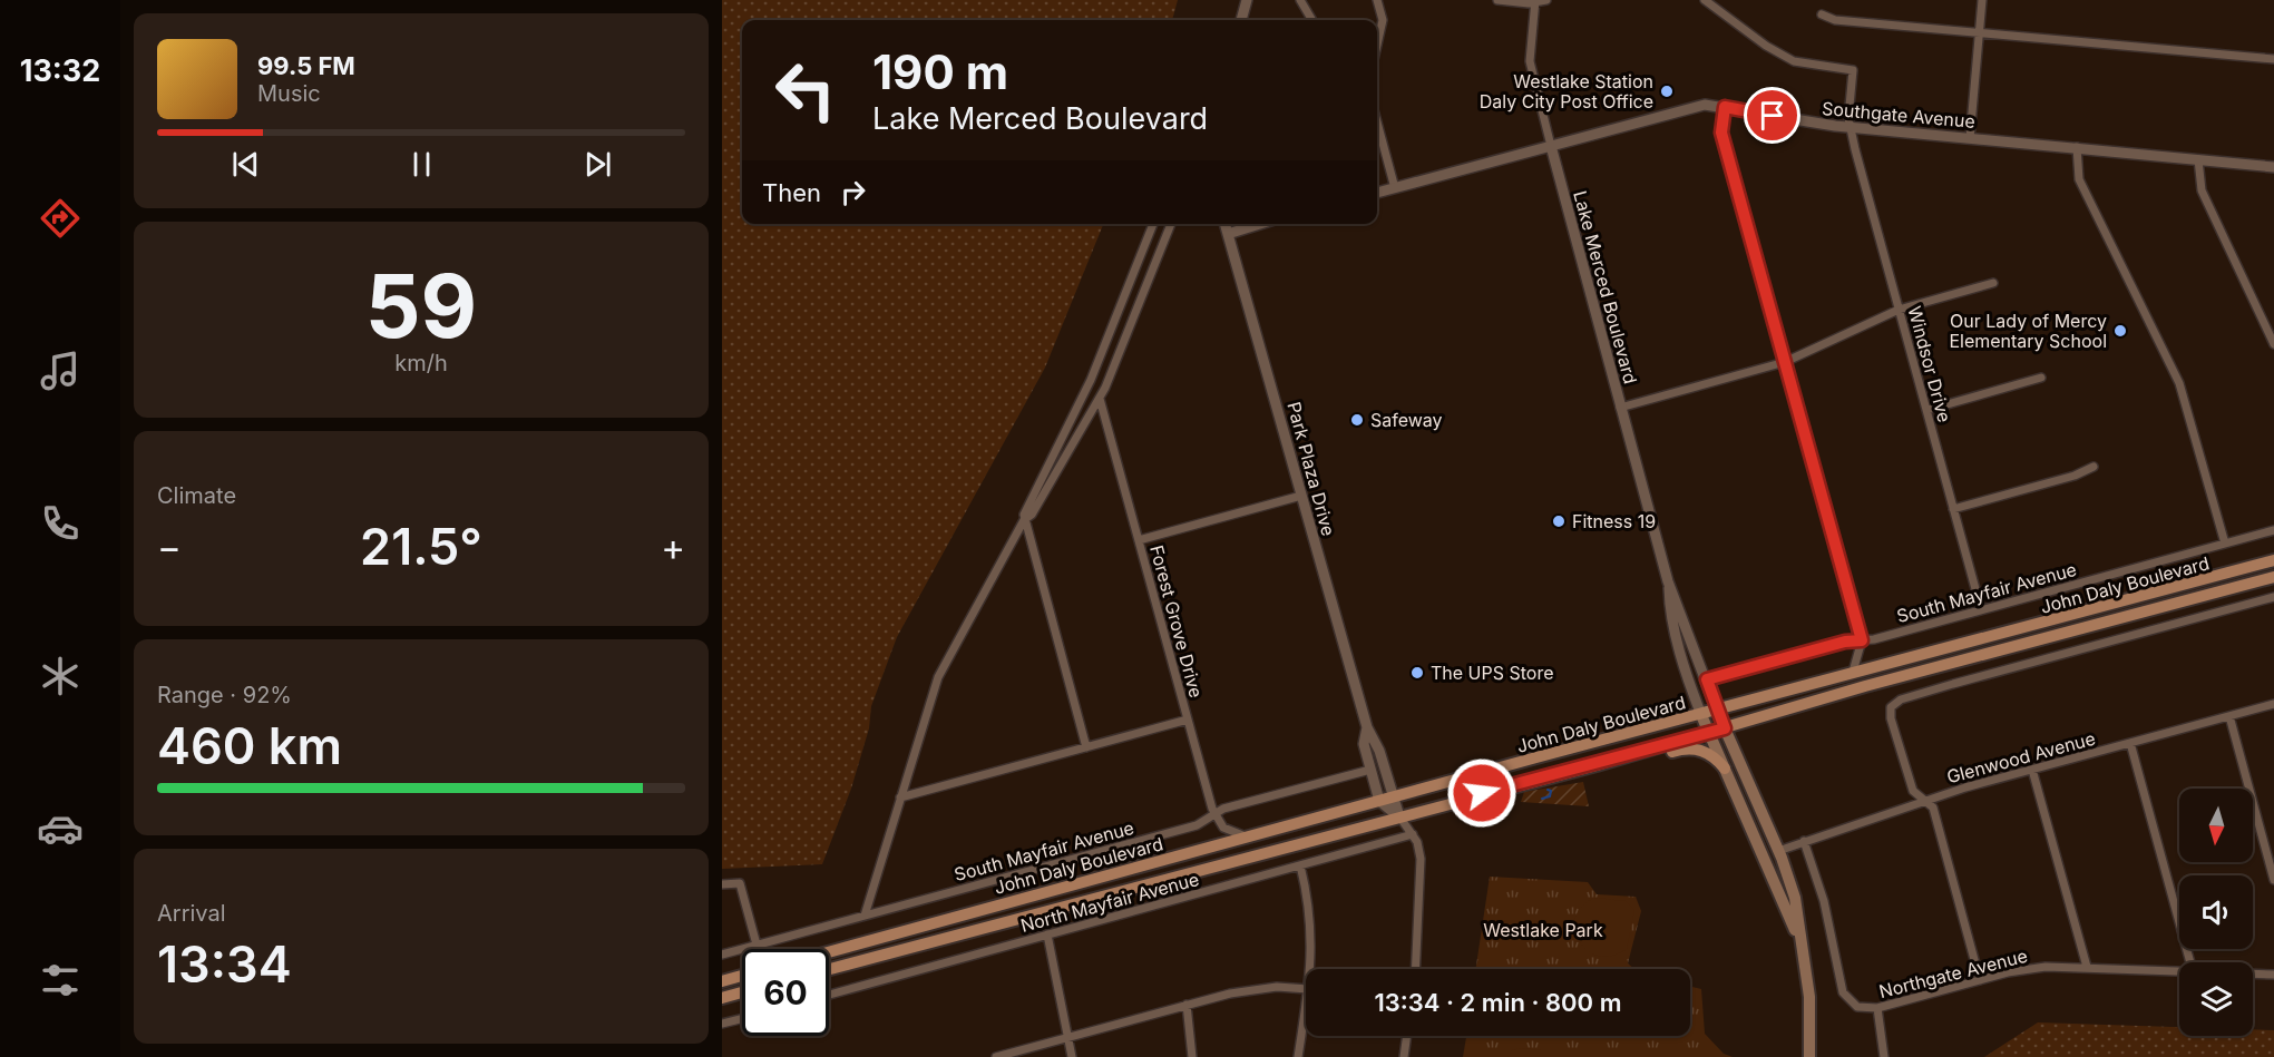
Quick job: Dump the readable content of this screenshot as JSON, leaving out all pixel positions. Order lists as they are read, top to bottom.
{
  "streets": {
    "main road": ["Lake Merced Boulevard", "John Daly Boulevard"],
    "street": [
      "Southgate Avenue",
      "Windsor Drive",
      "Park Plaza Drive",
      "South Mayfair Avenue",
      "Forest Grove Drive",
      "Glenwood Avenue",
      "North Mayfair Avenue",
      "Northgate Avenue"
    ]
  },
  "crossings": [
    ["Southgate Avenue", "Lake Merced Boulevard"],
    ["Southgate Avenue", "Windsor Drive"],
    ["Lake Merced Boulevard", "John Daly Boulevard"],
    ["Lake Merced Boulevard", "South Mayfair Avenue"],
    ["Lake Merced Boulevard", "Glenwood Avenue"],
    ["Windsor Drive", "South Mayfair Avenue"],
    ["Park Plaza Drive", "John Daly Boulevard"],
    ["Park Plaza Drive", "South Mayfair Avenue"],
    ["South Mayfair Avenue", "Forest Grove Drive"],
    ["Glenwood Avenue", "Northgate Avenue"]
  ],
  "parks": ["Westlake Park"],
  "places": [
    "Westlake Station Daly City Post Office",
    "Our Lady of Mercy Elementary School",
    "Safeway",
    "Fitness 19",
    "The UPS Store"
  ],
  "north": "bottom",
  "page": {
    "tabs": "13:32",
    "turn": ["190 m", "Lake Merced Boulevard"],
    "song": ["99.5 FM", "Music"],
    "then": "Then",
    "tile": [
      ["59", "km/h"],
      "Climate",
      ["Range · 92%", "460 km"],
      ["Arrival", "13:34"]
    ],
    "heat": ["−", "21.5°", "+"],
    "limit": "60",
    "trip": "13:34 · 2 min · 800 m"
  }
}
